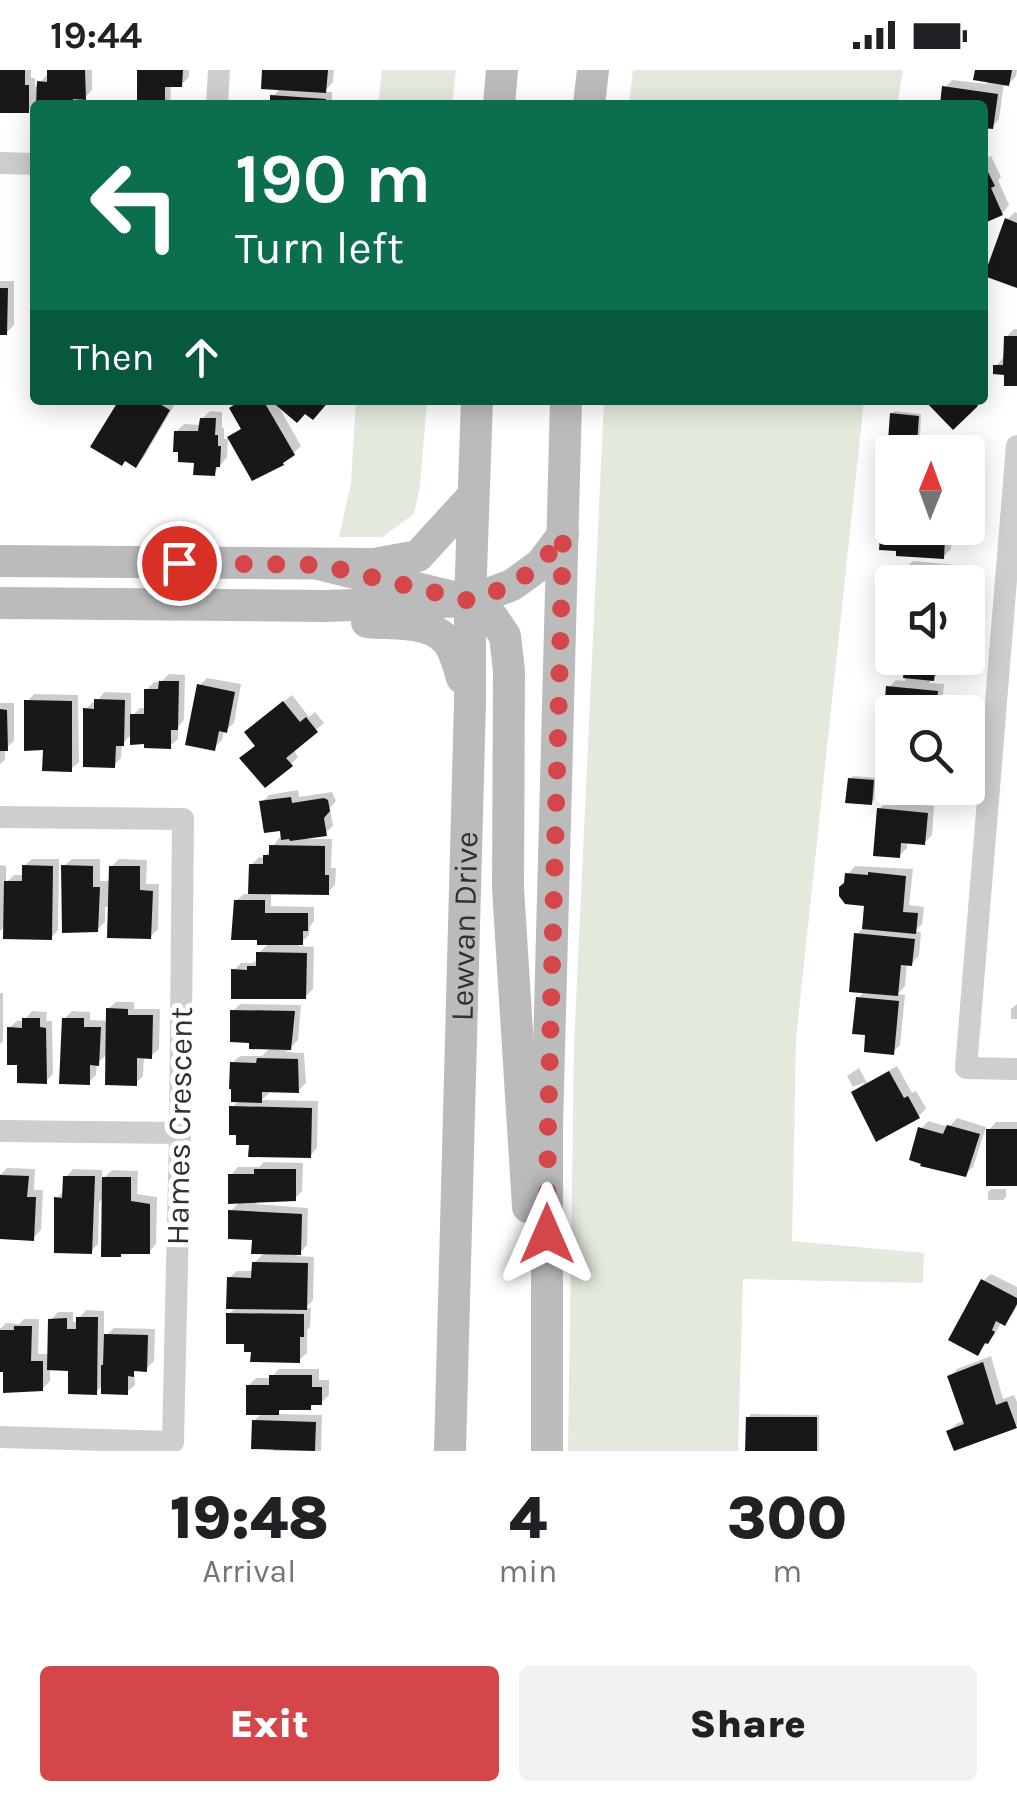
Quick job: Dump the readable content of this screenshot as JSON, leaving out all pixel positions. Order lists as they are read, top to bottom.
{
  "streets": {
    "main road": ["Lewvan Drive"],
    "street": ["Hames Crescent"]
  },
  "north": "top",
  "page": {
    "status": "19:44",
    "turn": ["190 m", "Turn left"],
    "then": "Then",
    "eta": [
      "19:48",
      "Arrival",
      "4",
      "min",
      "300",
      "m"
    ],
    "buttons": ["Exit", "Share"]
  }
}
